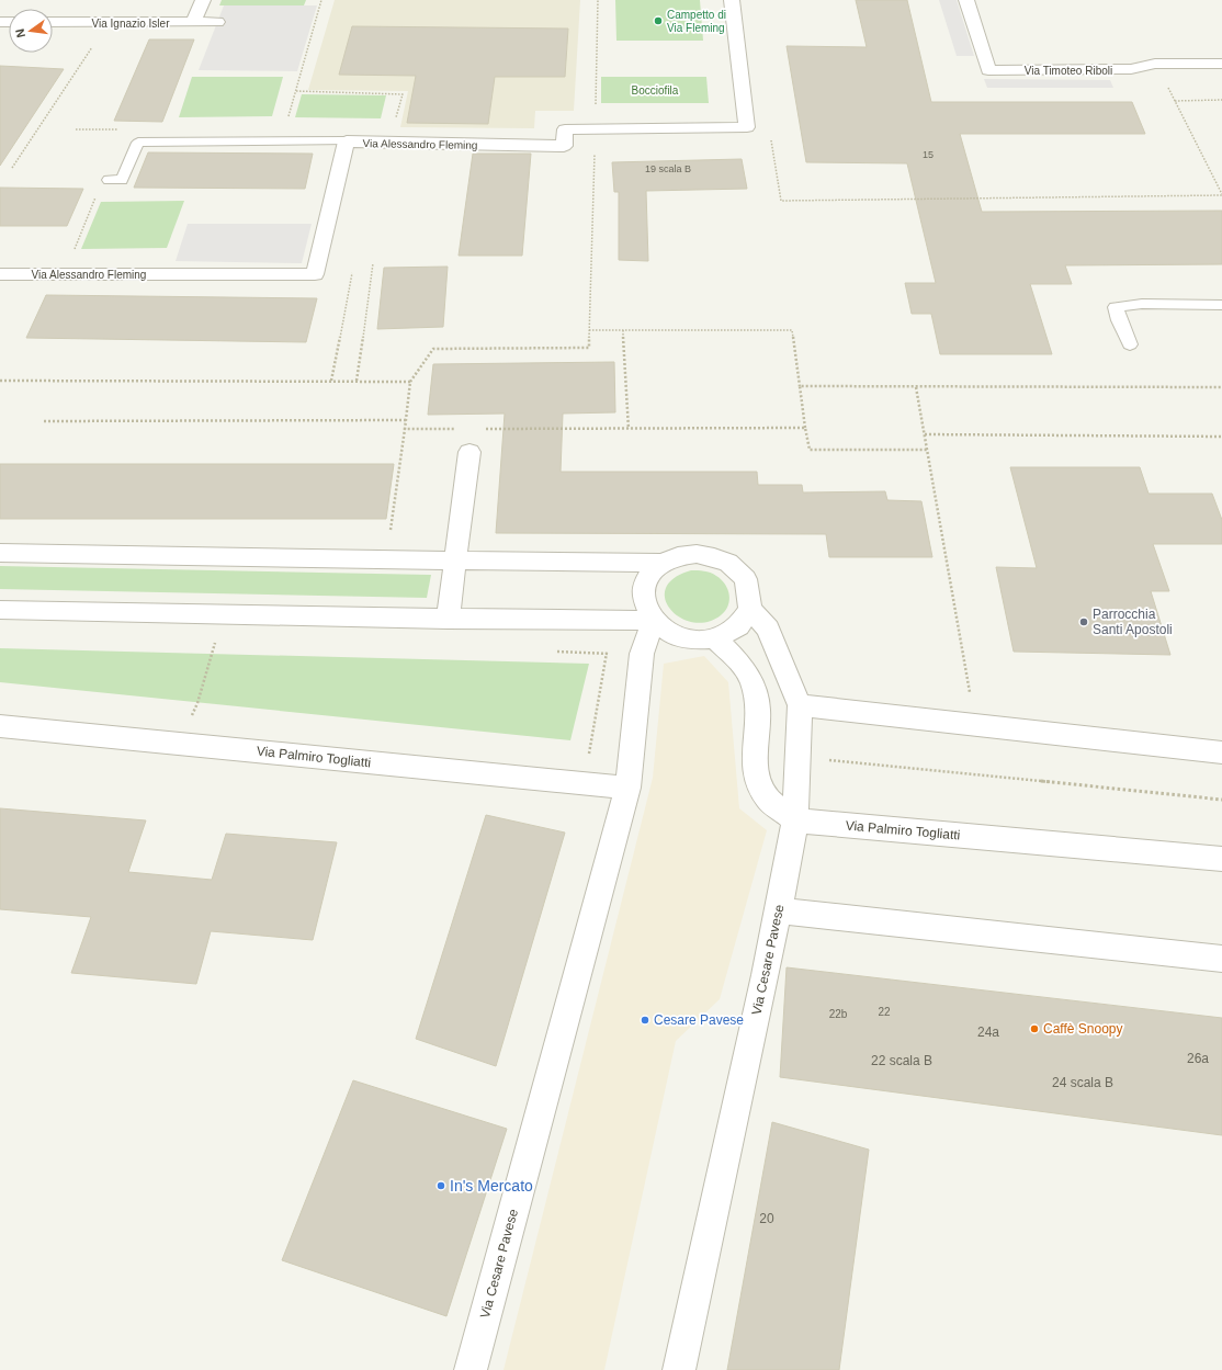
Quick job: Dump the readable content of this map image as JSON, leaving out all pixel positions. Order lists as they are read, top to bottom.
{
  "streets": {
    "street": [
      "Via Ignazio Isler",
      "Via Timoteo Riboli",
      "Via Alessandro Fleming",
      "Via Palmiro Togliatti",
      "Via Cesare Pavese"
    ]
  },
  "crossings": [
    ["Via Palmiro Togliatti", "Via Cesare Pavese"]
  ],
  "parks": ["Bocciofila"],
  "places": [
    "Campetto di Via Fleming",
    "Parrocchia Santi Apostoli",
    "Cesare Pavese",
    "Caffè Snoopy",
    "In's Mercato"
  ],
  "house_numbers": [
    "15",
    "19 scala B",
    "22",
    "22b",
    "24a",
    "26a",
    "22 scala B",
    "24 scala B",
    "20"
  ],
  "north": "left"
}
